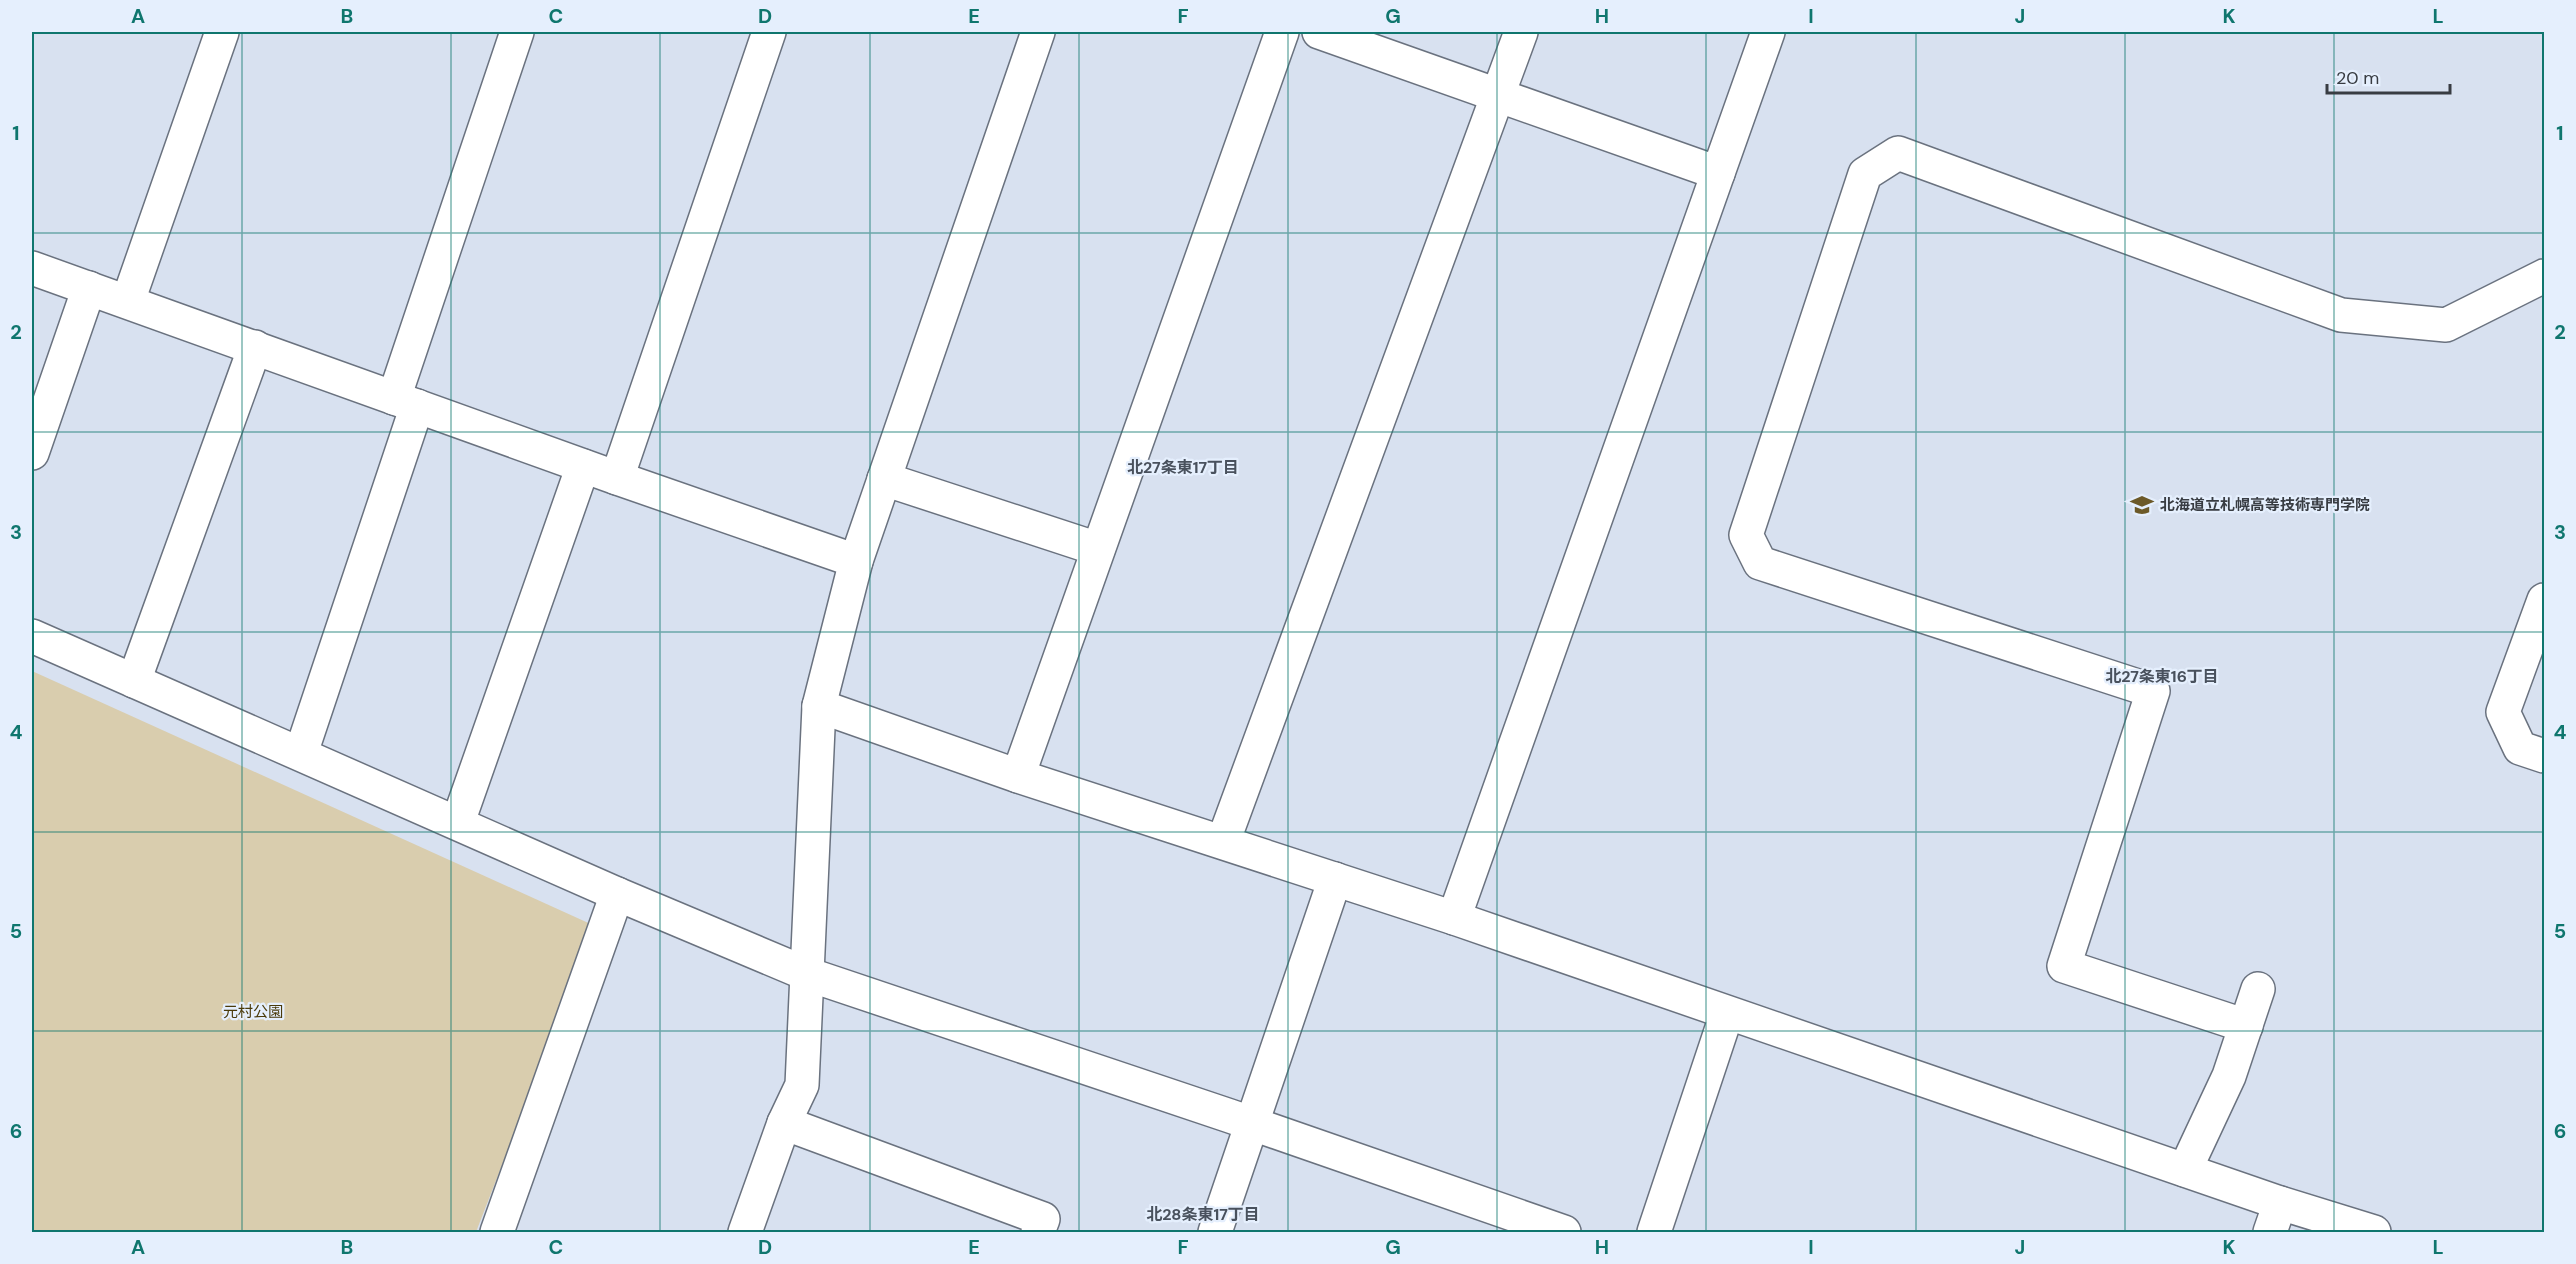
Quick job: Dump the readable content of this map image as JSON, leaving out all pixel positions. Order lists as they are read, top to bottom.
{
  "districts": ["北27条東17丁目", "北27条東16丁目", "北28条東17丁目"],
  "parks": ["元村公園"],
  "places": {
    "school or university": ["北海道立札幌高等技術専門学院"]
  },
  "scale_bar": "20 m",
  "grid": {
    "columns": [
      "A",
      "B",
      "C",
      "D",
      "E",
      "F",
      "G",
      "H",
      "I",
      "J",
      "K",
      "L"
    ],
    "rows": [
      "1",
      "2",
      "3",
      "4",
      "5",
      "6"
    ]
  }
}
